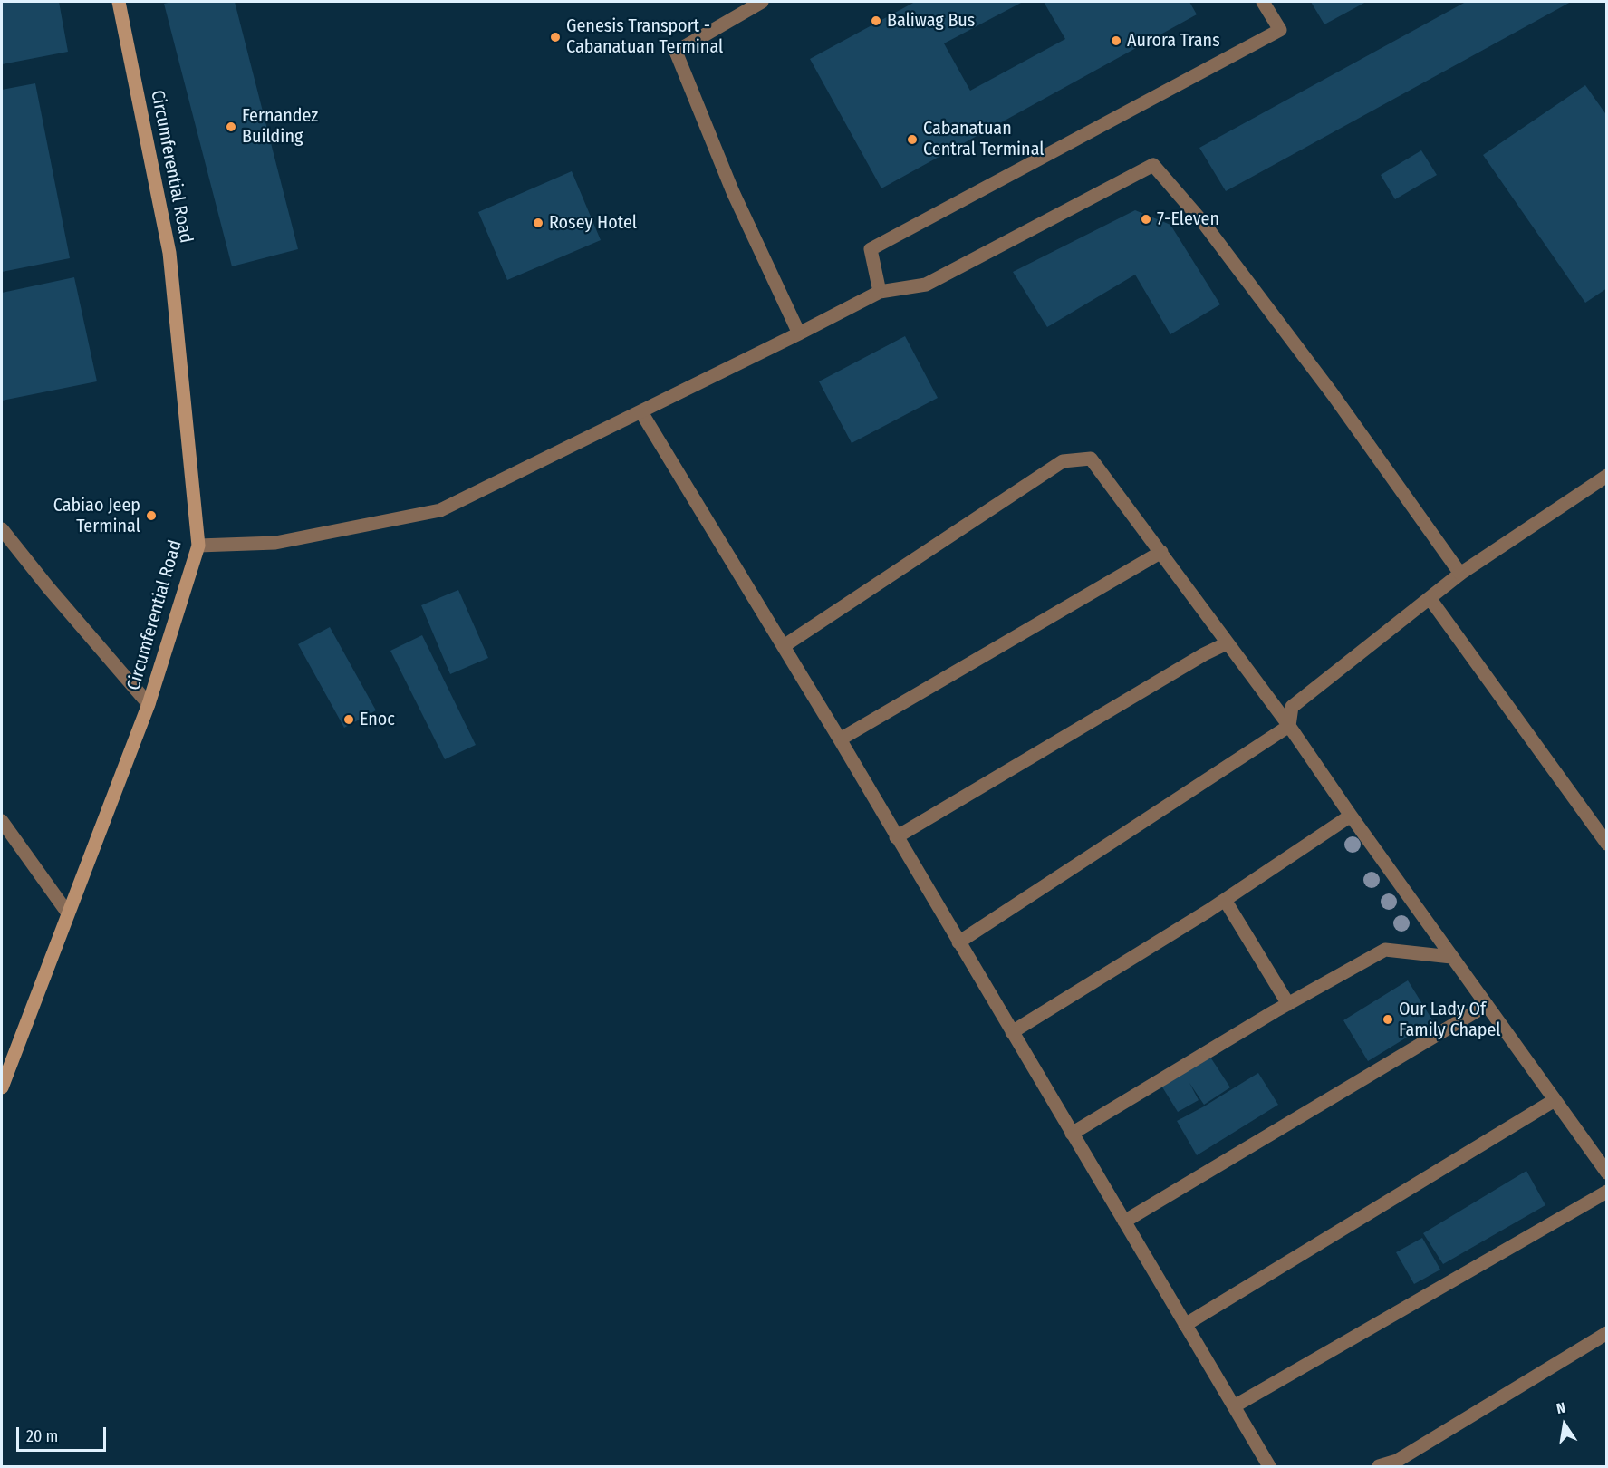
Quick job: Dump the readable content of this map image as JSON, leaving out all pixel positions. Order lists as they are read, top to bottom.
{
  "streets": {
    "main road": ["Circumferential Road"]
  },
  "places": [
    "Baliwag Bus",
    "Genesis Transport - Cabanatuan Terminal",
    "Aurora Trans",
    "Fernandez Building",
    "Cabanatuan Central Terminal",
    "7-Eleven",
    "Rosey Hotel",
    "Cabiao Jeep Terminal",
    "Enoc",
    "Our Lady Of Family Chapel"
  ],
  "scale_bar": "20 m",
  "north": "top"
}
